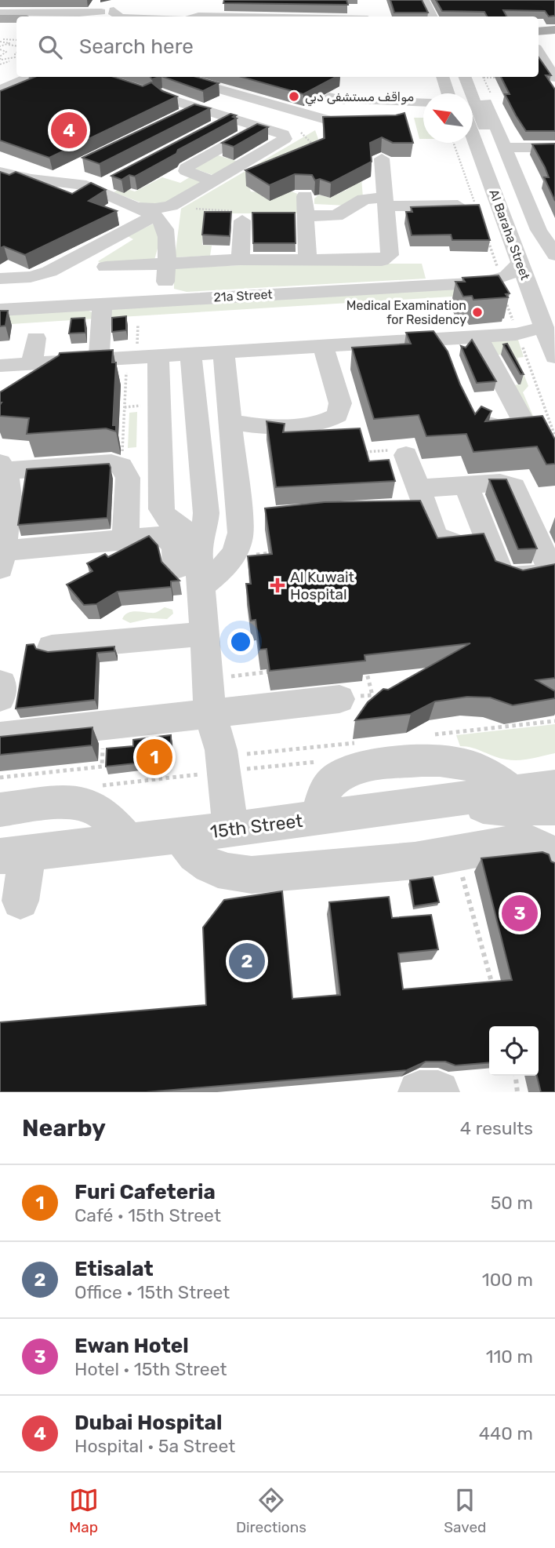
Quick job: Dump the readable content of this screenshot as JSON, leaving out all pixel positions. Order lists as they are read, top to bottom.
{
  "streets": {
    "street": ["Al Baraha Street", "21a Street", "15th Street"]
  },
  "crossings": [
    ["Al Baraha Street", "21a Street"]
  ],
  "places": {
    "other": ["مواقف مستشفى دبي", "Medical Examination for Residency"],
    "health": ["Al Kuwait Hospital"]
  },
  "north": "top left",
  "page": {
    "search": "Search here",
    "pins": [
      "4",
      "1",
      "3",
      "2"
    ],
    "heading": ["Nearby", "4 results"],
    "list": [
      {
        "mark": "1",
        "name": "Furi Cafeteria",
        "note": "Café · 15th Street",
        "value": "50 m"
      },
      {
        "mark": "2",
        "name": "Etisalat",
        "note": "Office · 15th Street",
        "value": "100 m"
      },
      {
        "mark": "3",
        "name": "Ewan Hotel",
        "note": "Hotel · 15th Street",
        "value": "110 m"
      },
      {
        "mark": "4",
        "name": "Dubai Hospital",
        "note": "Hospital · 5a Street",
        "value": "440 m"
      }
    ],
    "nav": ["Map", "Directions", "Saved"]
  }
}
